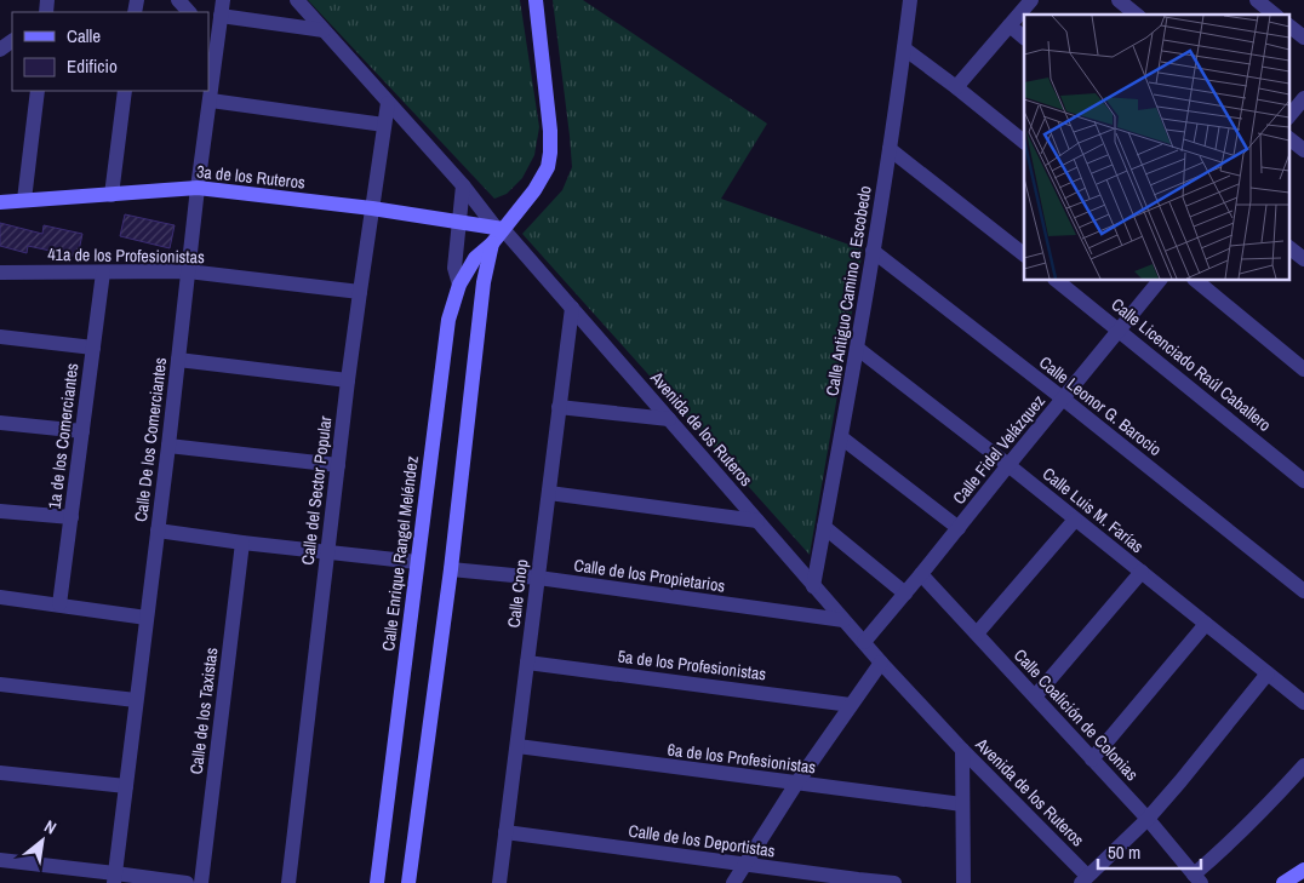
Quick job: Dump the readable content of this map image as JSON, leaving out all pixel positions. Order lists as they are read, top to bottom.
{
  "streets": {
    "street": [
      "3a de los Ruteros",
      "41a de los Profesionistas",
      "Calle Antiguo Camino a Escobedo",
      "Calle Licenciado Raúl Caballero",
      "Calle Leonor G. Barocio",
      "Avenida de los Ruteros",
      "1a de los Comerciantes",
      "Calle De los Comerciantes",
      "Calle Fidel Velázquez",
      "Calle del Sector Popular",
      "Calle Luis M. Farías",
      "Calle Enrique Rangel Meléndez",
      "Calle de los Propietarios",
      "Calle Cnop",
      "5a de los Profesionistas",
      "Calle de los Taxistas",
      "Calle Coalición de Colonias",
      "6a de los Profesionistas",
      "Calle de los Deportistas"
    ]
  },
  "crossings": [
    ["3a de los Ruteros", "Avenida de los Ruteros"],
    ["3a de los Ruteros", "Calle De los Comerciantes"],
    ["3a de los Ruteros", "Calle del Sector Popular"],
    ["3a de los Ruteros", "Calle Enrique Rangel Meléndez"],
    ["41a de los Profesionistas", "1a de los Comerciantes"],
    ["41a de los Profesionistas", "Calle De los Comerciantes"],
    ["41a de los Profesionistas", "Calle del Sector Popular"],
    ["Calle Antiguo Camino a Escobedo", "Calle Leonor G. Barocio"],
    ["Calle Antiguo Camino a Escobedo", "Avenida de los Ruteros"],
    ["Calle Antiguo Camino a Escobedo", "Calle Luis M. Farías"],
    ["Calle Licenciado Raúl Caballero", "Calle Fidel Velázquez"],
    ["Calle Leonor G. Barocio", "Calle Fidel Velázquez"],
    ["Avenida de los Ruteros", "Calle Fidel Velázquez"],
    ["Avenida de los Ruteros", "Calle del Sector Popular"],
    ["Avenida de los Ruteros", "Calle Enrique Rangel Meléndez"],
    ["Avenida de los Ruteros", "Calle de los Propietarios"],
    ["Avenida de los Ruteros", "Calle Cnop"],
    ["Calle Fidel Velázquez", "Calle Luis M. Farías"],
    ["Calle Fidel Velázquez", "Calle Coalición de Colonias"],
    ["Calle Enrique Rangel Meléndez", "Calle de los Propietarios"],
    ["Calle de los Propietarios", "Calle Cnop"],
    ["Calle Cnop", "5a de los Profesionistas"],
    ["Calle Cnop", "6a de los Profesionistas"],
    ["Calle Cnop", "Calle de los Deportistas"]
  ],
  "legend": ["Calle", "Edificio"],
  "scale_bar": "50 m",
  "north": "top right"
}
